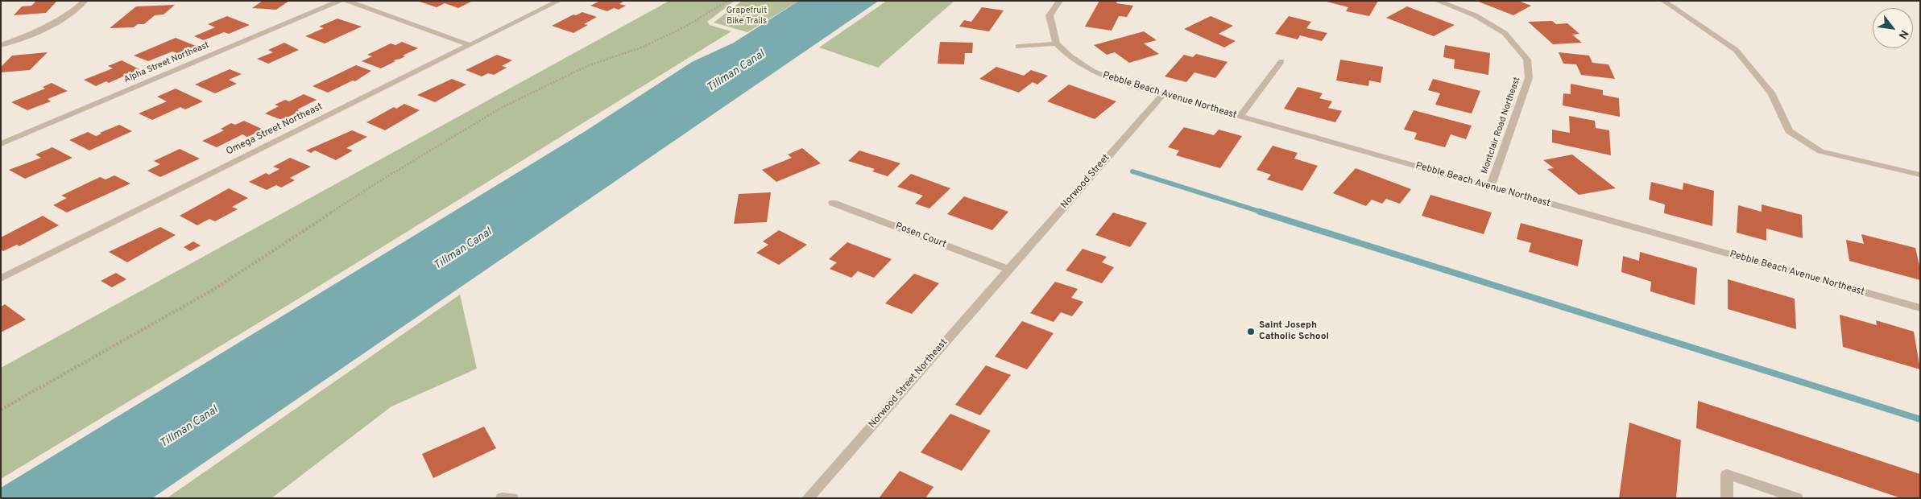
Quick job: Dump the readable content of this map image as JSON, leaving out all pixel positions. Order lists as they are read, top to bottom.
{
  "streets": {
    "street": [
      "Alpha Street Northeast",
      "Pebble Beach Avenue Northeast",
      "Montclair Road Northeast",
      "Omega Street Northeast",
      "Norwood Street",
      "Posen Court",
      "Norwood Street Northeast"
    ]
  },
  "crossings": [
    ["Pebble Beach Avenue Northeast", "Montclair Road Northeast"],
    ["Pebble Beach Avenue Northeast", "Norwood Street"],
    ["Norwood Street", "Posen Court"],
    ["Norwood Street", "Norwood Street Northeast"],
    ["Posen Court", "Norwood Street Northeast"]
  ],
  "water": ["Tillman Canal"],
  "parks": ["Grapefruit Bike Trails"],
  "places": ["Saint Joseph Catholic School"],
  "north": "bottom right"
}
